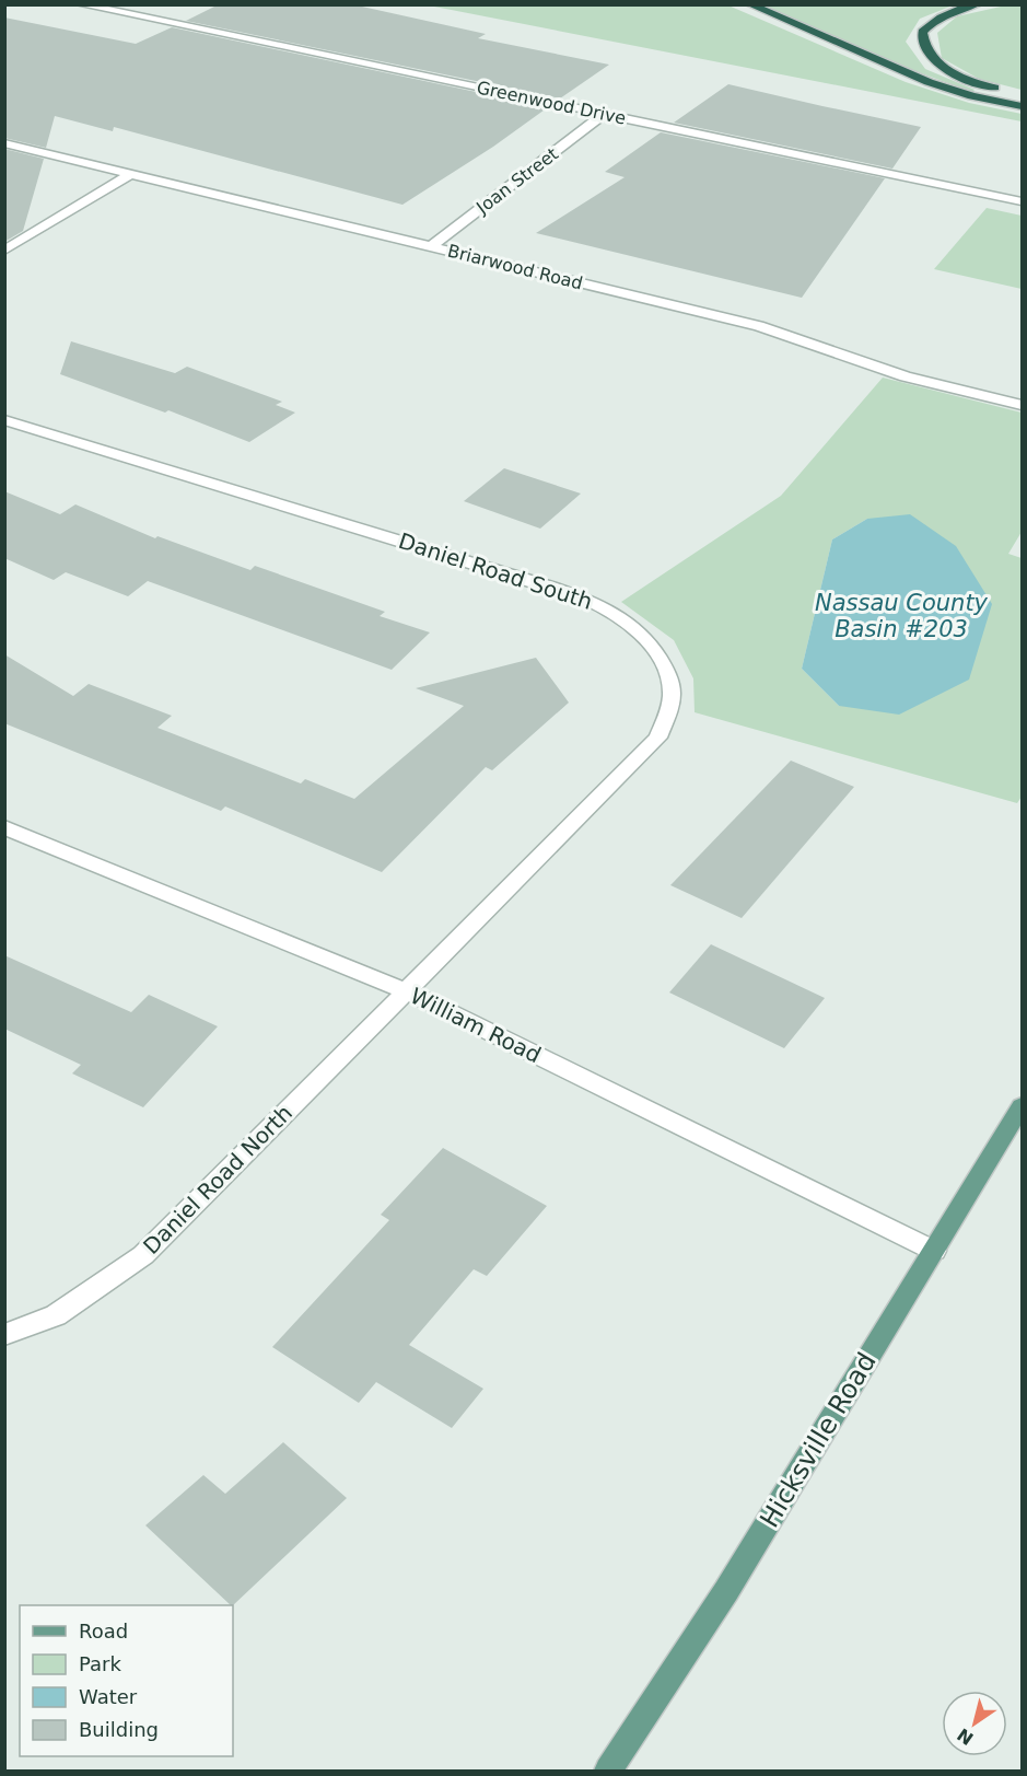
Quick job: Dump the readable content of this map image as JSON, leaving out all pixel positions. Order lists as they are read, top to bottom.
{
  "streets": {
    "main road": ["Hicksville Road"],
    "street": [
      "Greenwood Drive",
      "Joan Street",
      "Briarwood Road",
      "Daniel Road South",
      "William Road",
      "Daniel Road North"
    ]
  },
  "crossings": [
    ["Greenwood Drive", "Joan Street"],
    ["Joan Street", "Briarwood Road"],
    ["Daniel Road South", "William Road"],
    ["Daniel Road South", "Daniel Road North"],
    ["William Road", "Daniel Road North"],
    ["William Road", "Hicksville Road"]
  ],
  "water": ["Nassau County Basin #203"],
  "legend": [
    "Road",
    "Park",
    "Water",
    "Building"
  ],
  "north": "bottom left"
}
